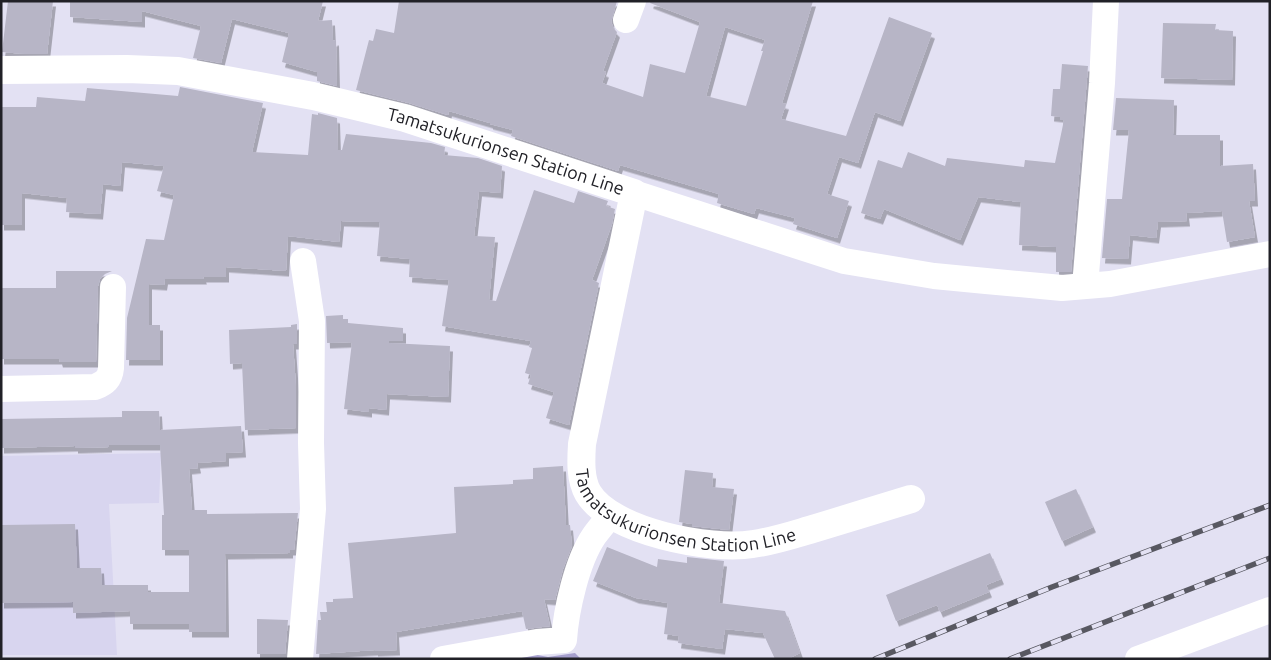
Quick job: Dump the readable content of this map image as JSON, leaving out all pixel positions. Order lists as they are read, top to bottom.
{
  "streets": {
    "main road": ["Tamatsukurionsen Station Line"]
  }
}
